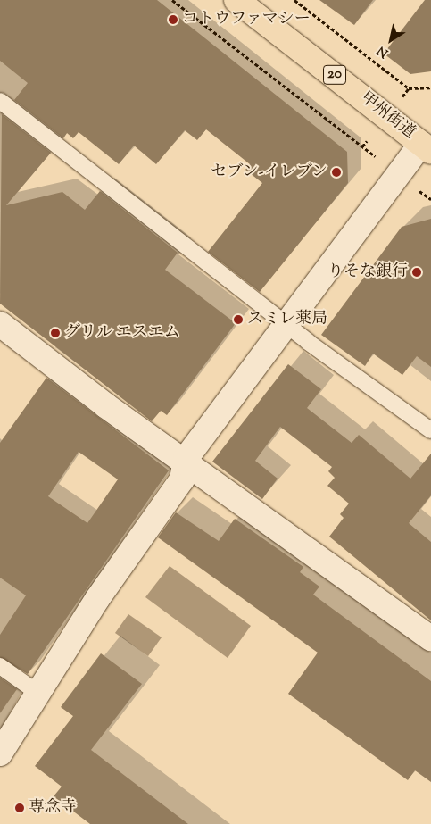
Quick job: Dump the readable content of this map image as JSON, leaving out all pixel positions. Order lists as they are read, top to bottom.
{
  "streets": {
    "highway": ["20", "甲州街道"]
  },
  "places": [
    "コトウファマシー",
    "セブン-イレブン",
    "りそな銀行",
    "スミレ薬局",
    "グリル エスエム",
    "専念寺"
  ],
  "north": "bottom left"
}
